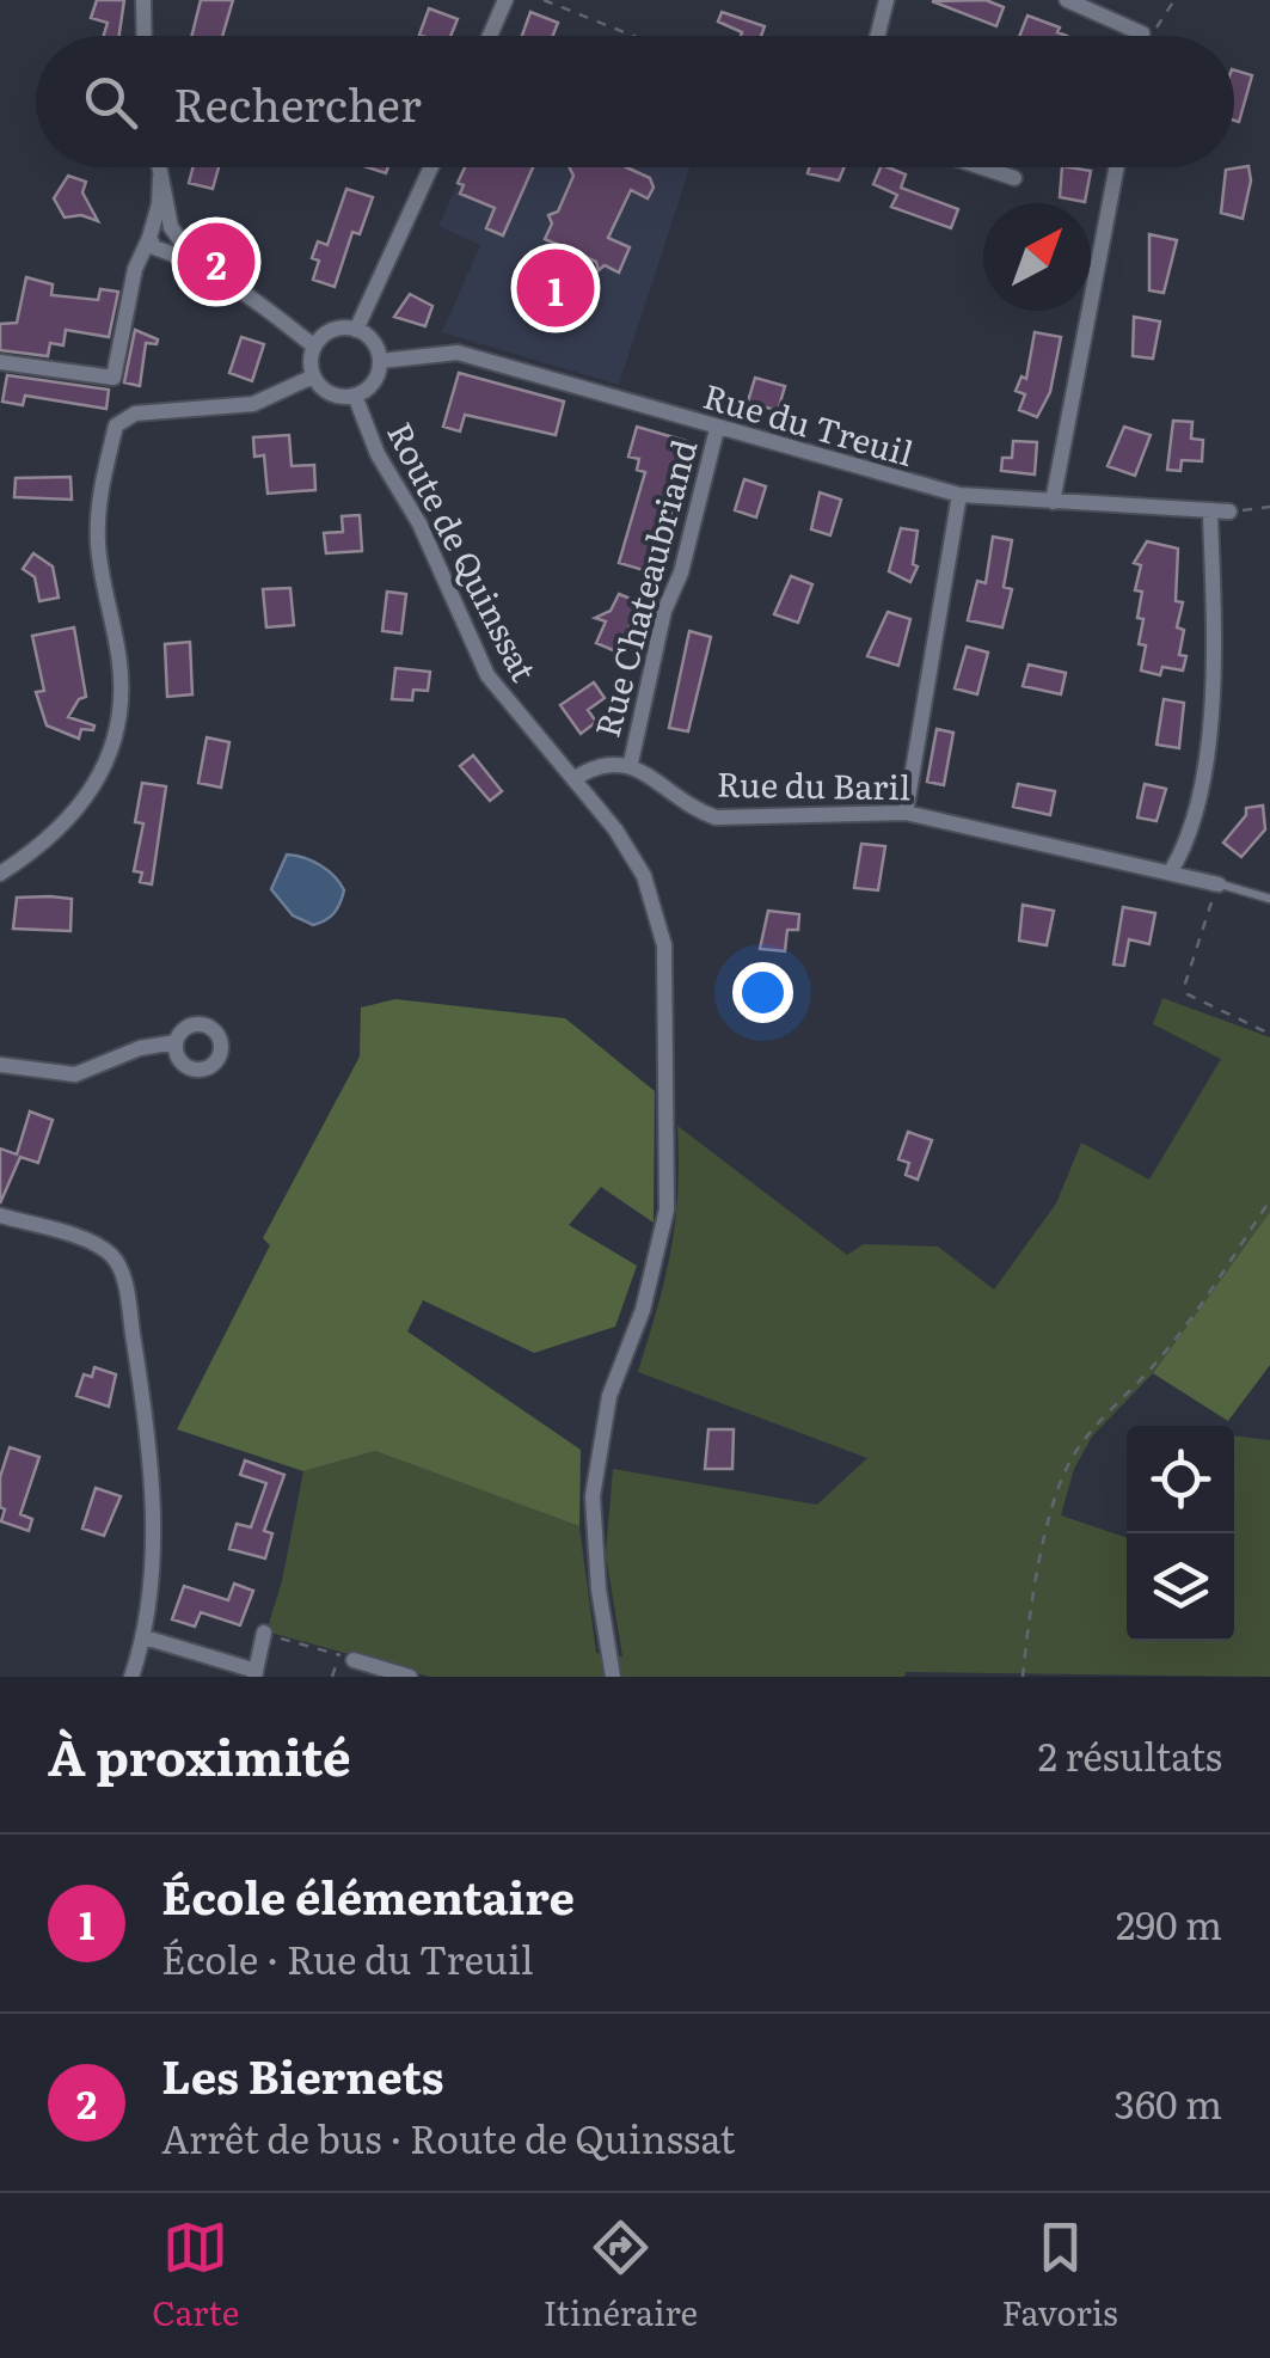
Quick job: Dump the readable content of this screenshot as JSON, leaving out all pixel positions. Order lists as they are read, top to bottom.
{
  "streets": {
    "street": [
      "Rue du Treuil",
      "Route de Quinssat",
      "Rue Chateaubriand",
      "Rue du Baril"
    ]
  },
  "crossings": [
    ["Rue du Treuil", "Route de Quinssat"],
    ["Rue du Treuil", "Rue Chateaubriand"],
    ["Rue Chateaubriand", "Rue du Baril"]
  ],
  "north": "top right",
  "page": {
    "search": "Rechercher",
    "pins": ["2", "1"],
    "heading": ["À proximité", "2 résultats"],
    "list": [
      {
        "mark": "1",
        "name": "École élémentaire",
        "note": "École · Rue du Treuil",
        "value": "290 m"
      },
      {
        "mark": "2",
        "name": "Les Biernets",
        "note": "Arrêt de bus · Route de Quinssat",
        "value": "360 m"
      }
    ],
    "nav": ["Carte", "Itinéraire", "Favoris"]
  }
}
